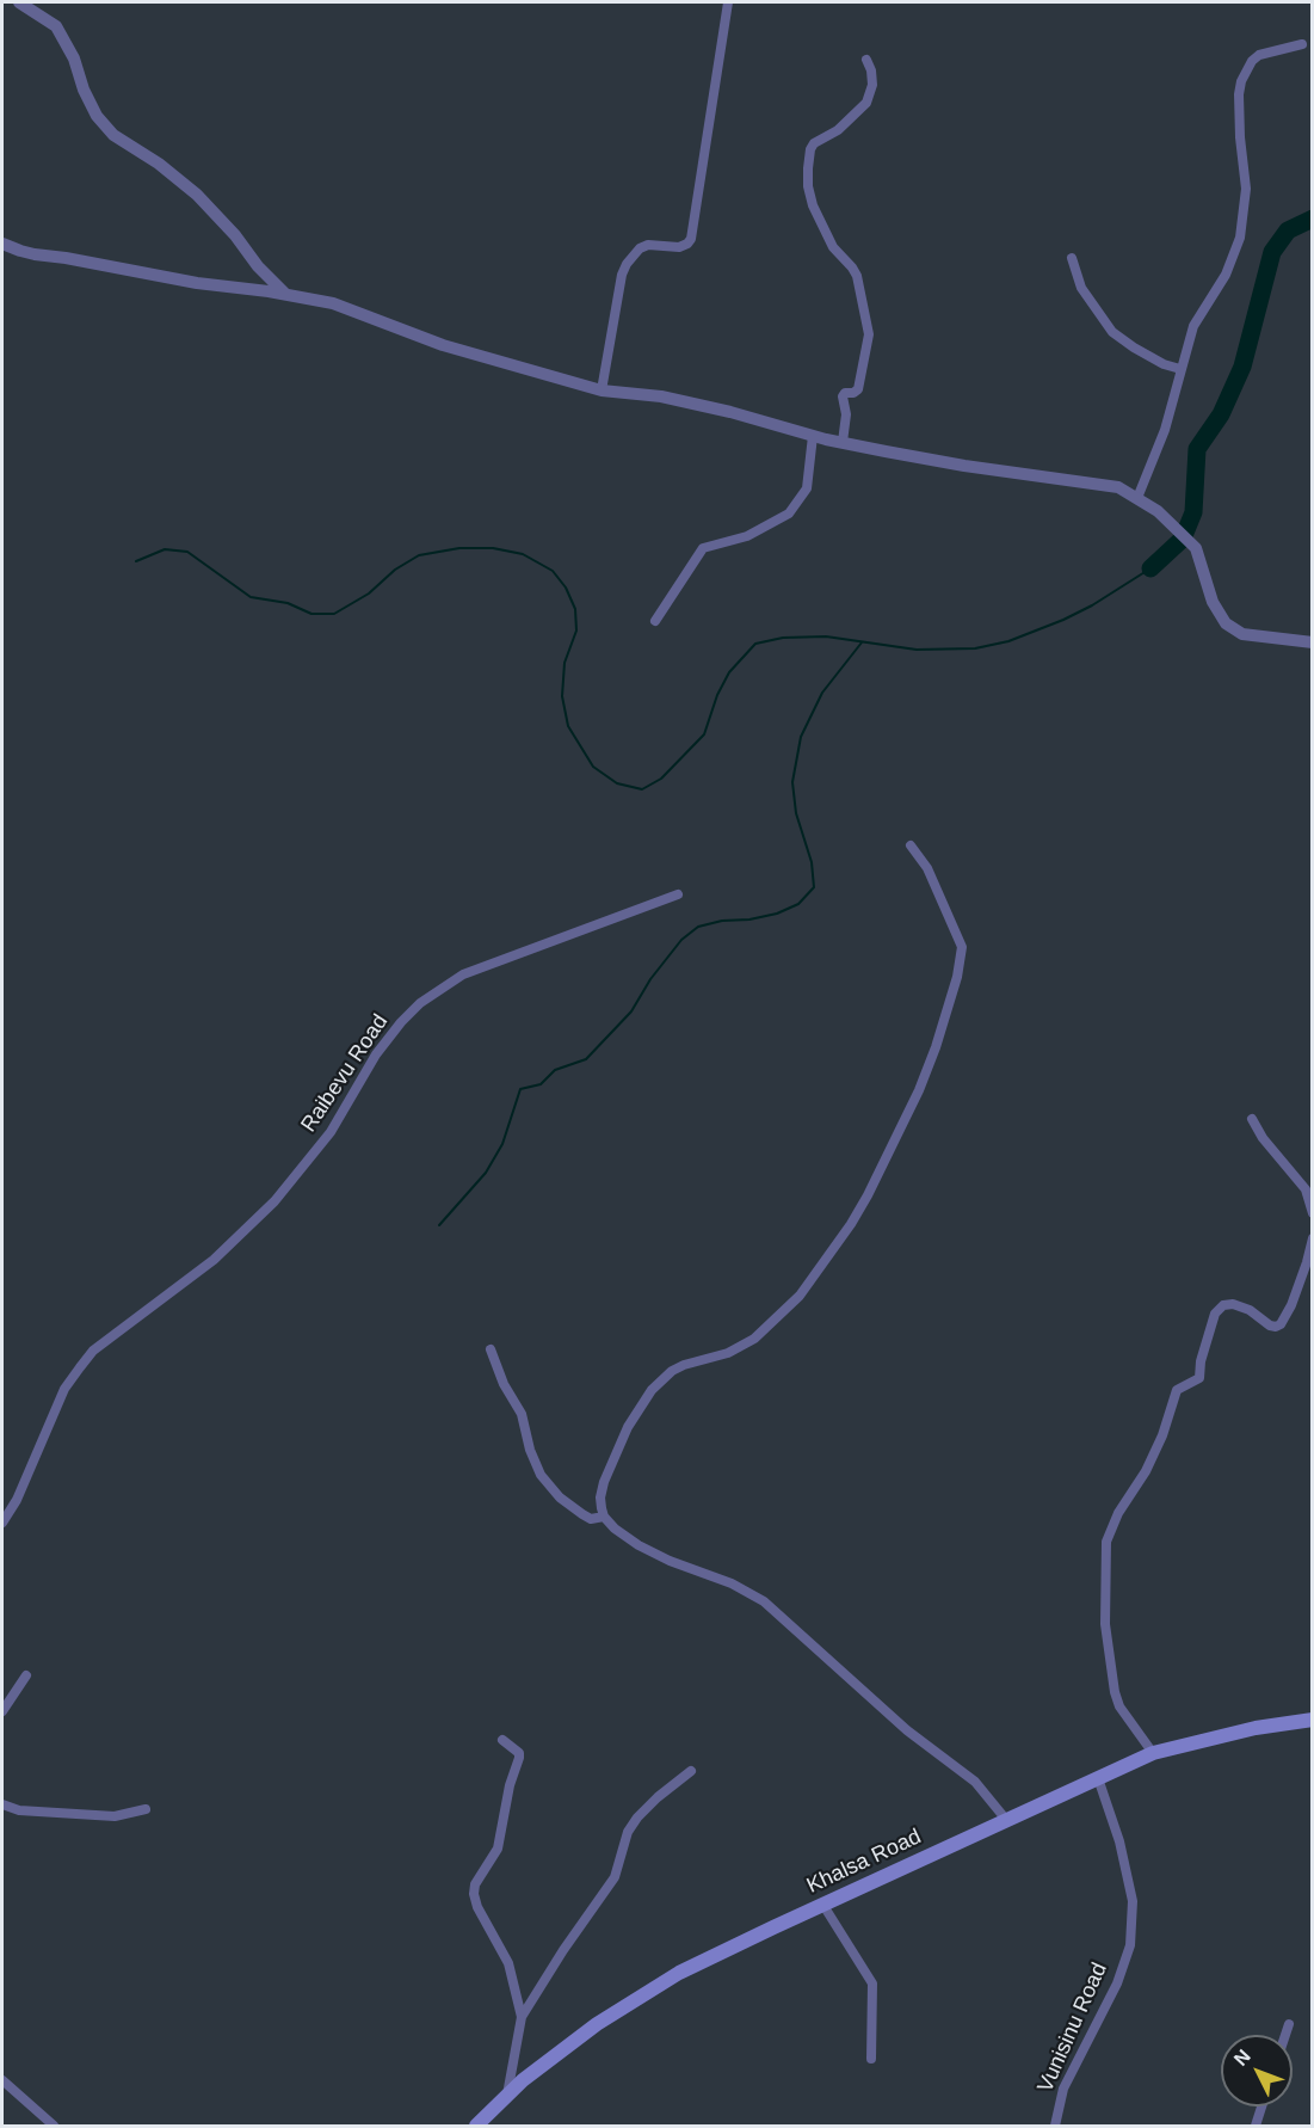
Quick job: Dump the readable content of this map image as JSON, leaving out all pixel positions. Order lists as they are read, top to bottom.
{
  "streets": {
    "main road": ["Khalsa Road"],
    "street": ["Raibevu Road", "Vunisinu Road"]
  },
  "crossings": [
    ["Khalsa Road", "Vunisinu Road"]
  ],
  "north": "top left"
}
